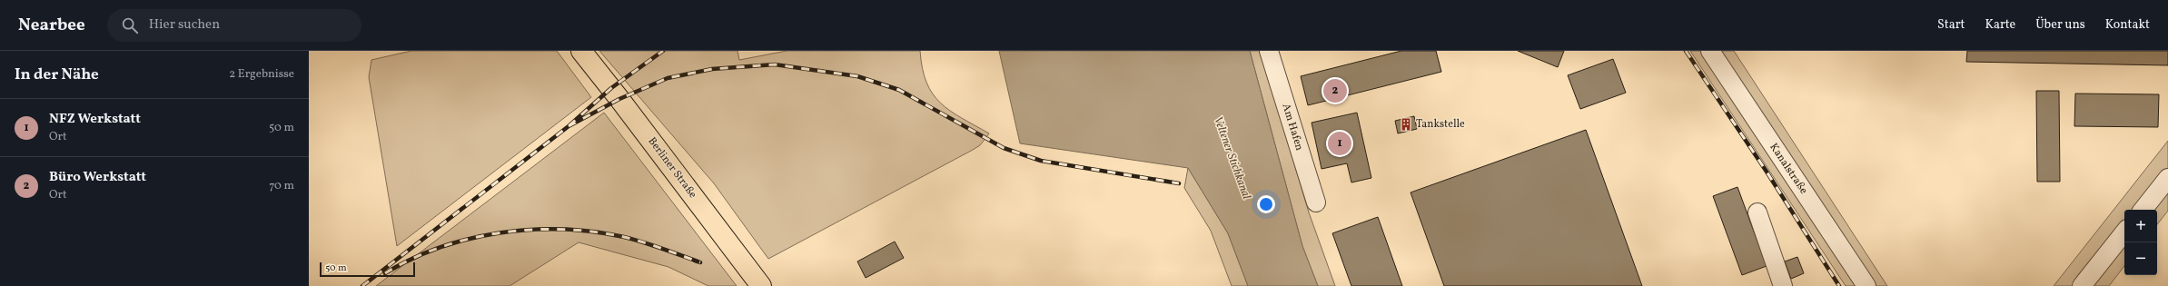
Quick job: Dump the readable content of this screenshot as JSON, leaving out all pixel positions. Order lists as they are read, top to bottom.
{
  "streets": {
    "main road": ["Berliner Straße"],
    "street": ["Am Hafen", "Kanalstraße"]
  },
  "water": ["Veltener Stichkanal"],
  "places": {
    "building": ["Tankstelle"]
  },
  "scale_bar": "50 m",
  "page": {
    "header": "Nearbee",
    "search": "Hier suchen",
    "nav": [
      "Start",
      "Karte",
      "Über uns",
      "Kontakt"
    ],
    "heading": ["In der Nähe", "2 Ergebnisse"],
    "pins": ["2", "1"],
    "list": [
      {
        "mark": "1",
        "name": "NFZ Werkstatt",
        "note": "Ort",
        "value": "50 m"
      },
      {
        "mark": "2",
        "name": "Büro Werkstatt",
        "note": "Ort",
        "value": "70 m"
      }
    ],
    "map_buttons": ["+", "−"],
    "scale": "50 m"
  }
}
